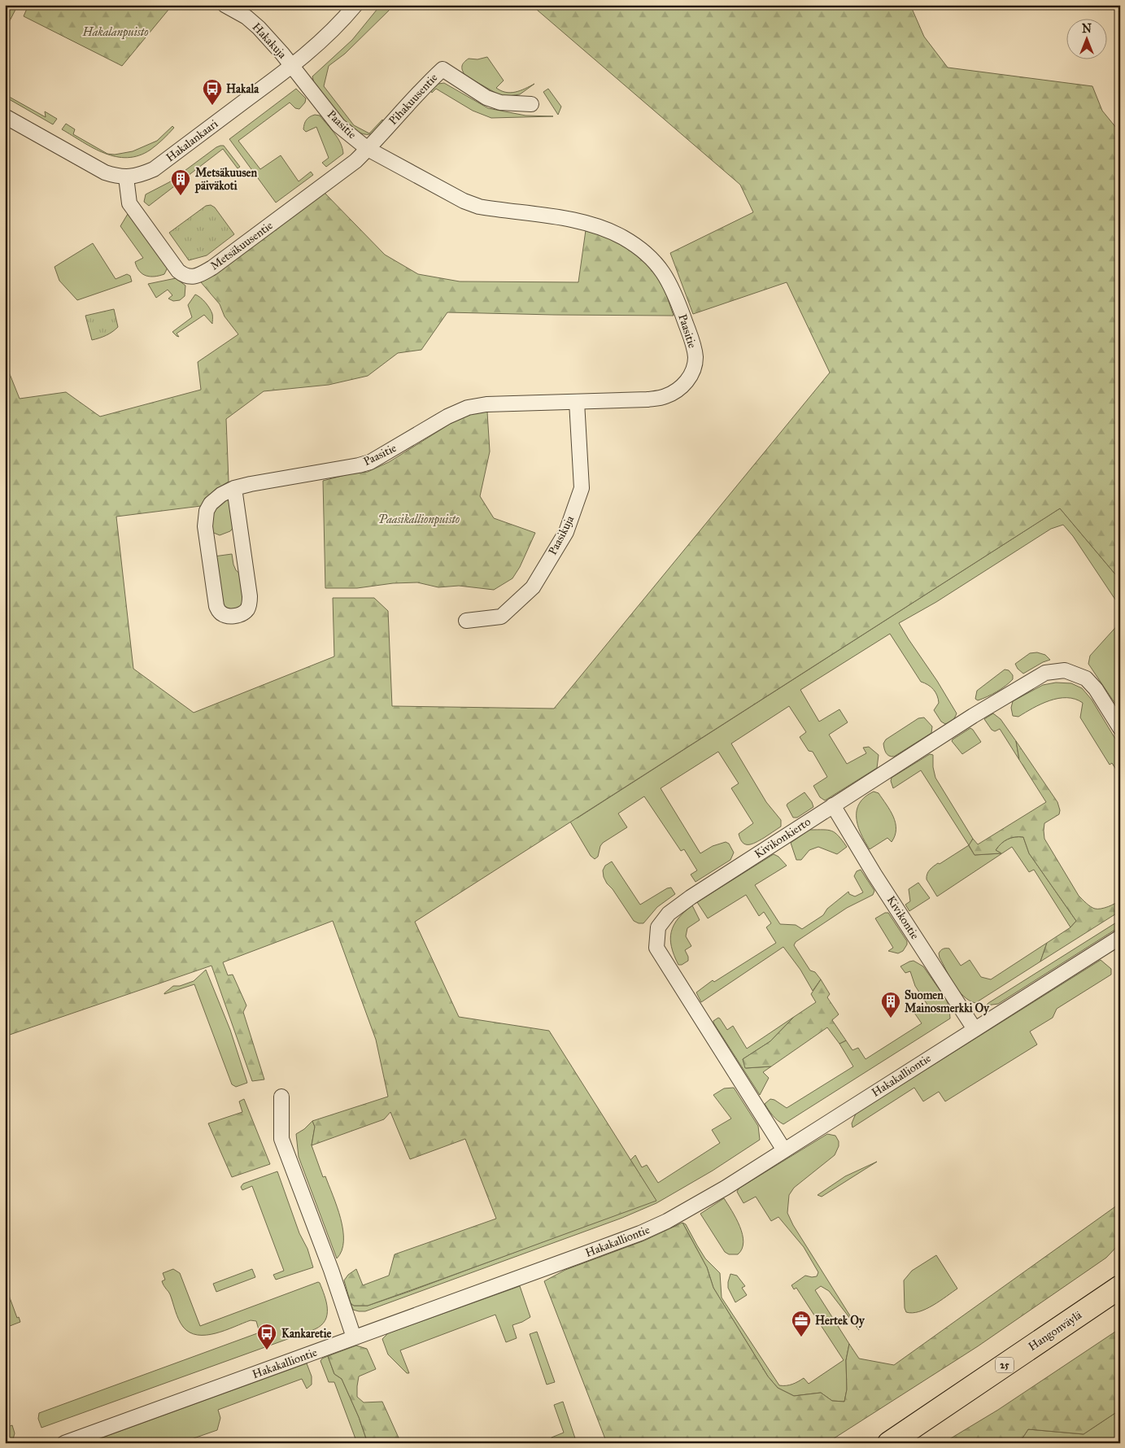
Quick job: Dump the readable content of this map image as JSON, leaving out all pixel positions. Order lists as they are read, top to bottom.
{
  "streets": {
    "highway": ["Hangonväylä", "25"],
    "street": [
      "Hakakuja",
      "Pihakuusentie",
      "Paasitie",
      "Hakalankaari",
      "Metsäkuusentie",
      "Paasikuja",
      "Kivikonkierto",
      "Kivikontie",
      "Hakakalliontie"
    ]
  },
  "crossings": [
    ["Hakakuja", "Paasitie"],
    ["Hakakuja", "Hakalankaari"],
    ["Pihakuusentie", "Paasitie"],
    ["Pihakuusentie", "Metsäkuusentie"],
    ["Paasitie", "Hakalankaari"],
    ["Paasitie", "Metsäkuusentie"],
    ["Paasitie", "Paasikuja"],
    ["Hakalankaari", "Metsäkuusentie"],
    ["Kivikonkierto", "Kivikontie"],
    ["Kivikonkierto", "Hakakalliontie"],
    ["Kivikontie", "Hakakalliontie"]
  ],
  "parks": ["Hakalanpuisto", "Paasikallionpuisto"],
  "places": {
    "bus stop": ["Hakala", "Kankaretie"],
    "building": ["Metsäkuusen päiväkoti", "Suomen Mainosmerkki Oy"],
    "office": ["Hertek Oy"]
  },
  "north": "top"
}
